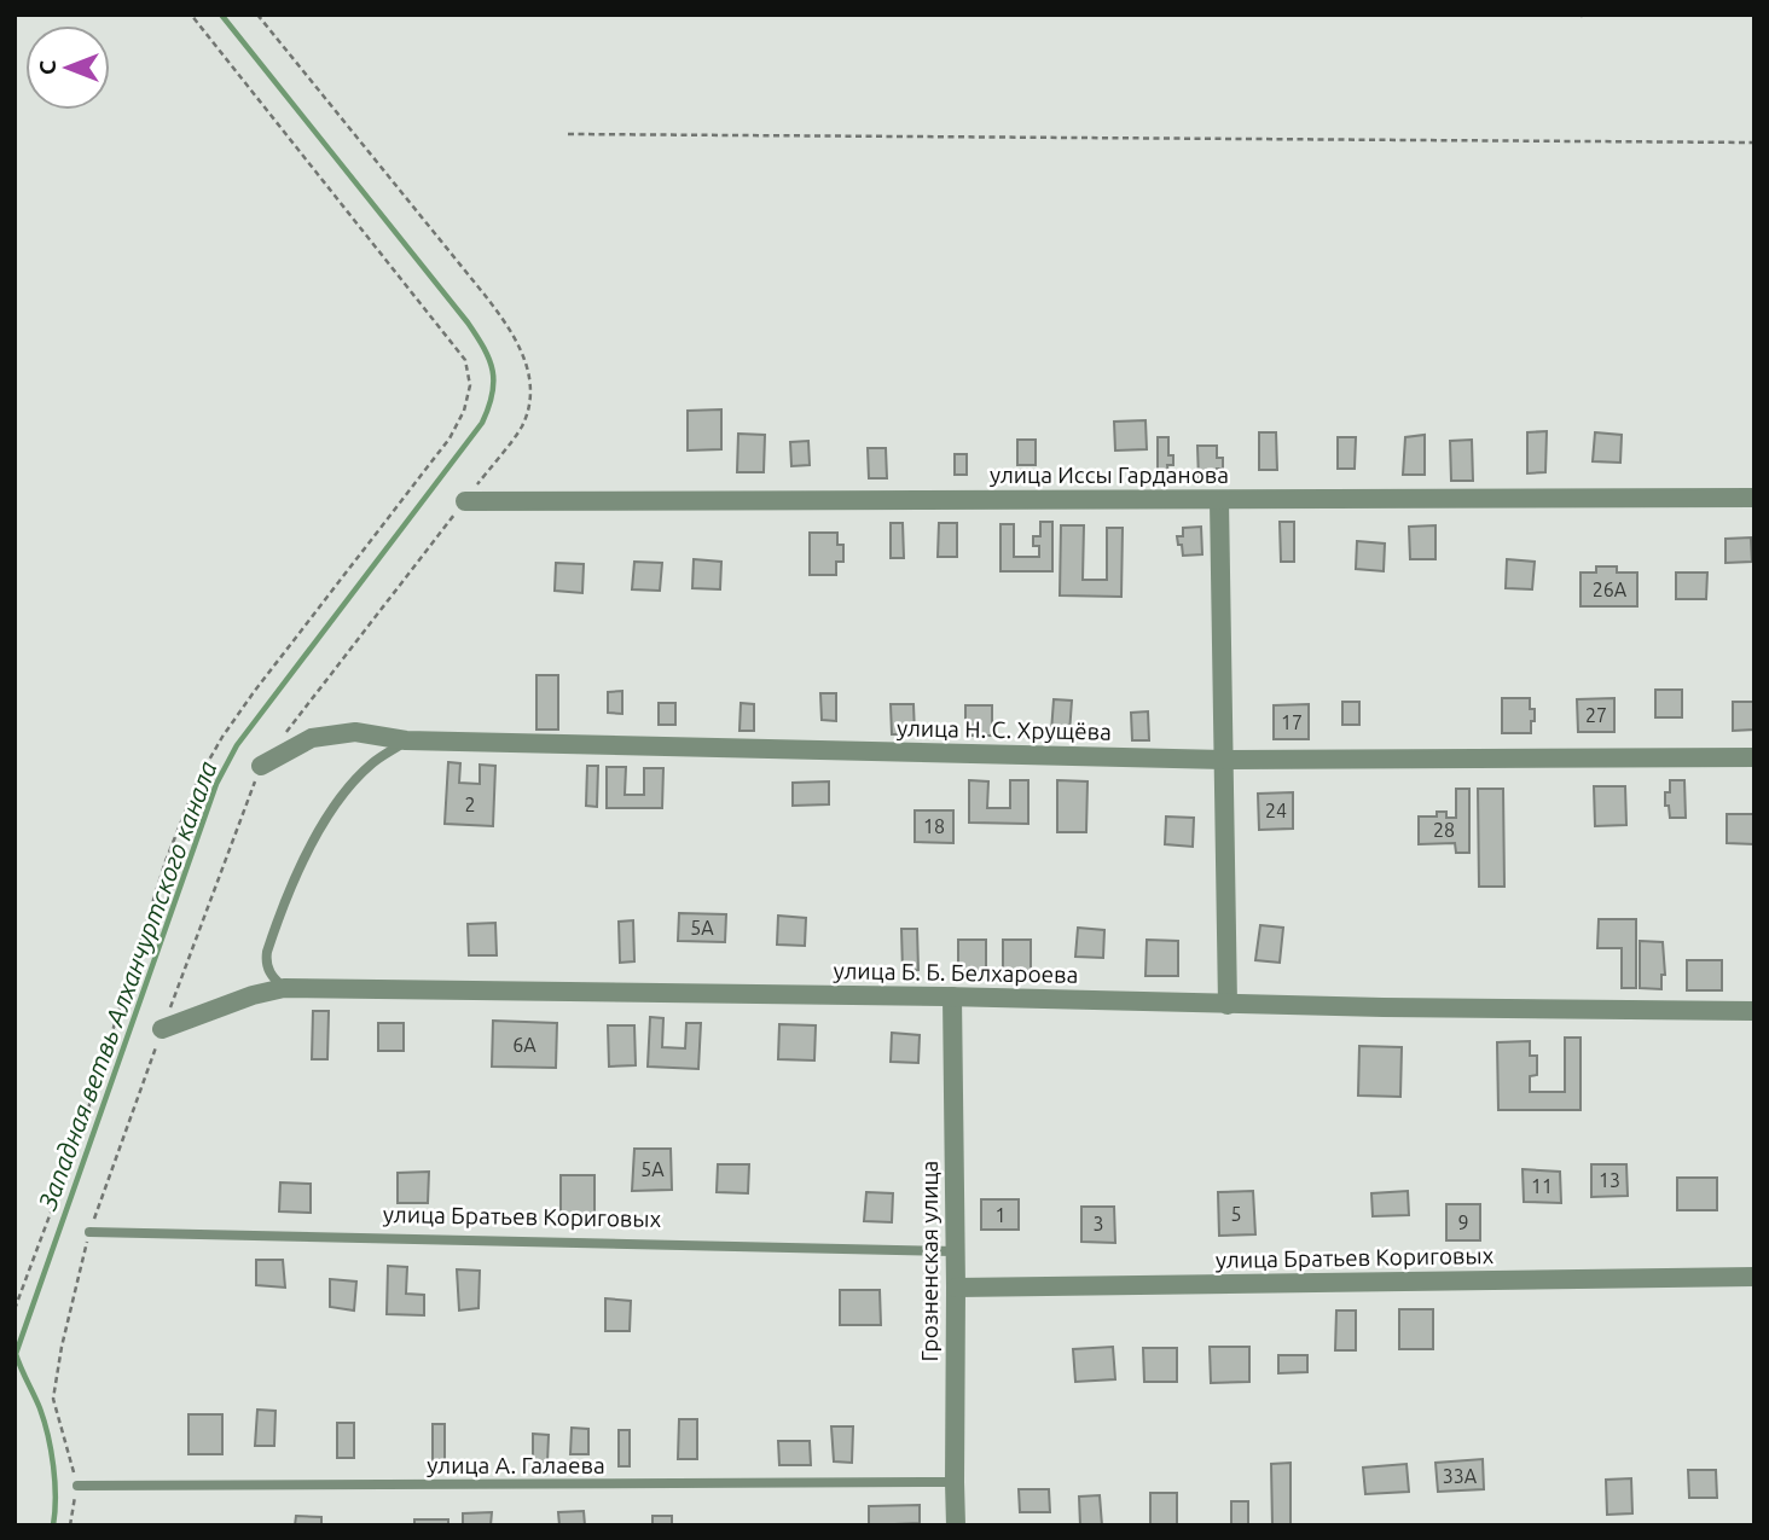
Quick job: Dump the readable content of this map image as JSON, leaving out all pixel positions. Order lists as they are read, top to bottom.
{
  "streets": {
    "street": [
      "улица Иссы Гарданова",
      "улица Н. С. Хрущёва",
      "улица Б. Б. Белхароева",
      "улица Братьев Кориговых",
      "Грозненская улица"
    ],
    "lane": ["улица А. Галаева"]
  },
  "crossings": [
    ["улица Б. Б. Белхароева", "Грозненская улица"],
    ["улица Братьев Кориговых", "Грозненская улица"],
    ["Грозненская улица", "улица А. Галаева"]
  ],
  "water": ["Западная ветвь Алханчуртского канала"],
  "house_numbers": [
    "26А",
    "27",
    "17",
    "2",
    "24",
    "18",
    "28",
    "5А",
    "6А",
    "5А",
    "13",
    "11",
    "5",
    "1",
    "9",
    "3",
    "33А"
  ],
  "north": "left"
}
